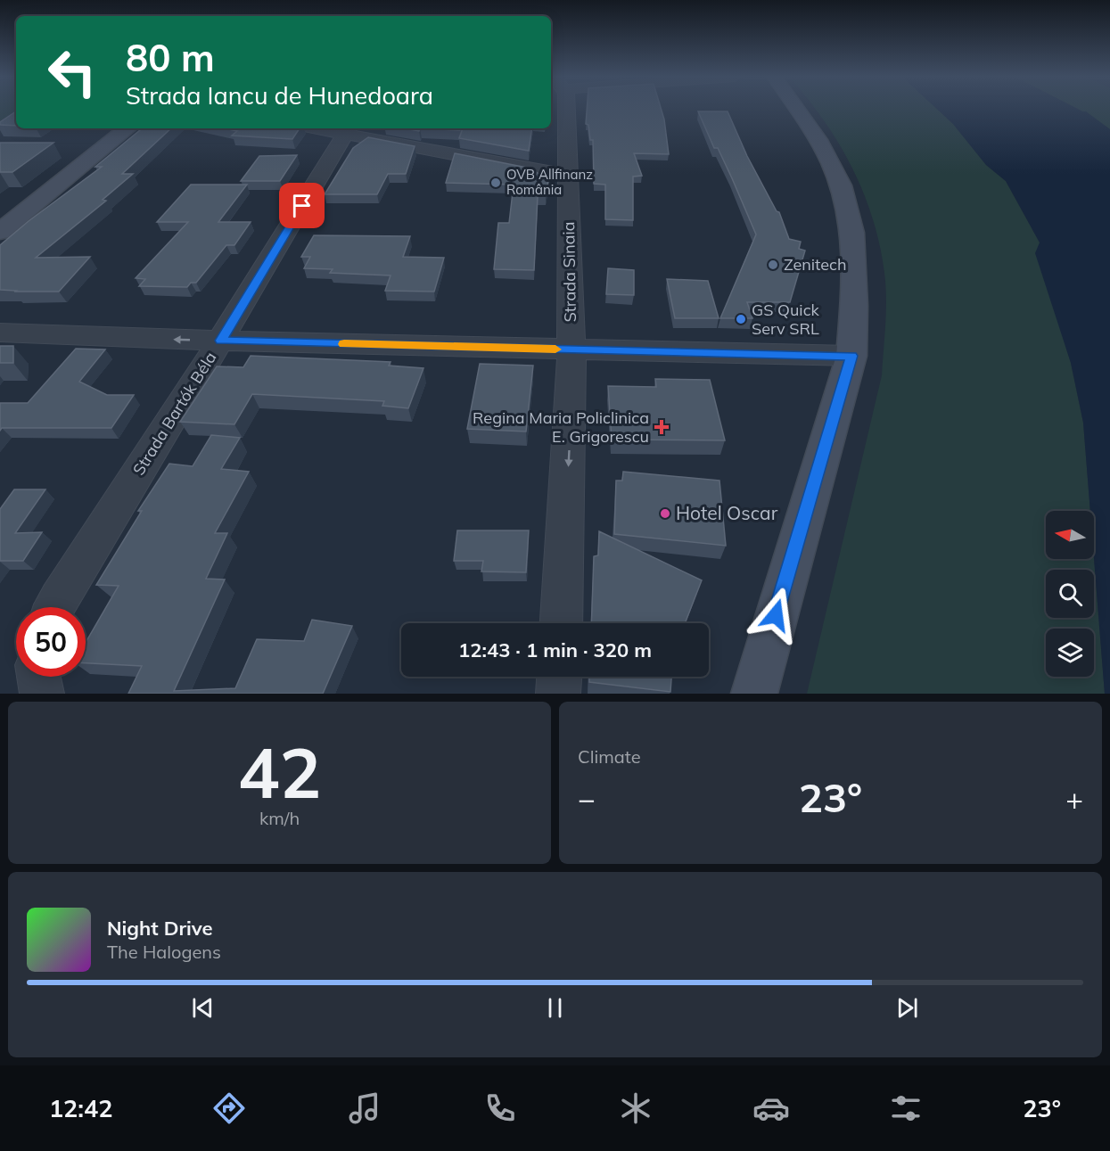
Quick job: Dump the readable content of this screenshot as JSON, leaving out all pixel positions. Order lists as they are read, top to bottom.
{
  "streets": {
    "street": ["Strada Sinaia", "Strada Bartók Béla"]
  },
  "one_way": ["Strada Sinaia"],
  "places": {
    "other": [
      "OVB Allfinanz România",
      "Zenitech",
      "GS Quick Serv SRL",
      "Hotel Oscar"
    ],
    "health": ["Regina Maria Policlinica E. Grigorescu"]
  },
  "north": "left",
  "page": {
    "turn": ["80 m", "Strada Iancu de Hunedoara"],
    "limit": "50",
    "trip": "12:43 · 1 min · 320 m",
    "tile": [
      ["42", "km/h"],
      "Climate"
    ],
    "heat": ["−", "23°", "+"],
    "song": ["Night Drive", "The Halogens"],
    "tabs": ["12:42", "23°"]
  }
}
